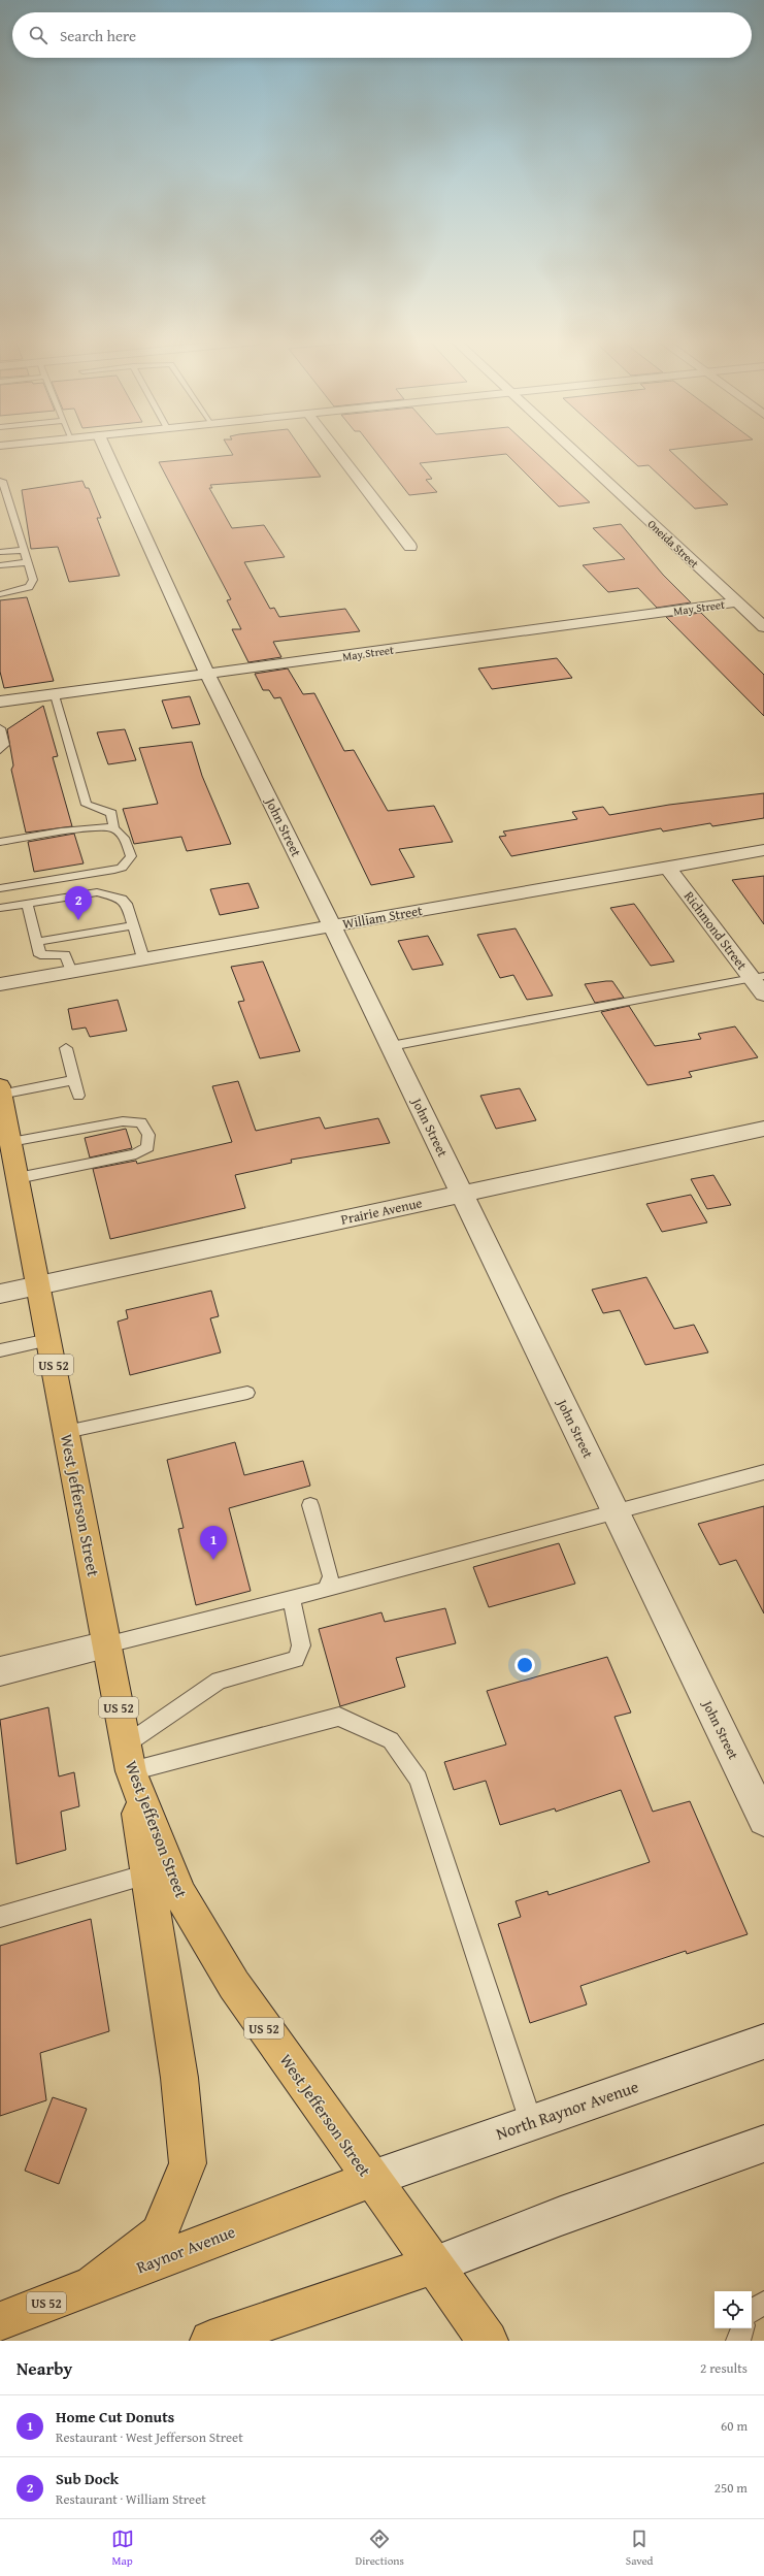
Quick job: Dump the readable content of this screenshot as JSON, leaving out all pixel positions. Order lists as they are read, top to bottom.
{
  "streets": {
    "main road": ["US 52", "West Jefferson Street", "Raynor Avenue"],
    "street": [
      "Oneida Street",
      "May Street",
      "John Street",
      "William Street",
      "Richmond Street",
      "Prairie Avenue",
      "North Raynor Avenue"
    ]
  },
  "crossings": [
    ["Oneida Street", "May Street"],
    ["May Street", "John Street"],
    ["John Street", "William Street"],
    ["John Street", "Prairie Avenue"],
    ["William Street", "Richmond Street"],
    ["Prairie Avenue", "West Jefferson Street"],
    ["US 52", "West Jefferson Street"],
    ["US 52", "Raynor Avenue"],
    ["West Jefferson Street", "North Raynor Avenue"],
    ["West Jefferson Street", "Raynor Avenue"],
    ["North Raynor Avenue", "Raynor Avenue"]
  ],
  "page": {
    "search": "Search here",
    "pins": ["2", "1"],
    "heading": ["Nearby", "2 results"],
    "list": [
      {
        "mark": "1",
        "name": "Home Cut Donuts",
        "note": "Restaurant · West Jefferson Street",
        "value": "60 m"
      },
      {
        "mark": "2",
        "name": "Sub Dock",
        "note": "Restaurant · William Street",
        "value": "250 m"
      }
    ],
    "nav": ["Map", "Directions", "Saved"]
  }
}
